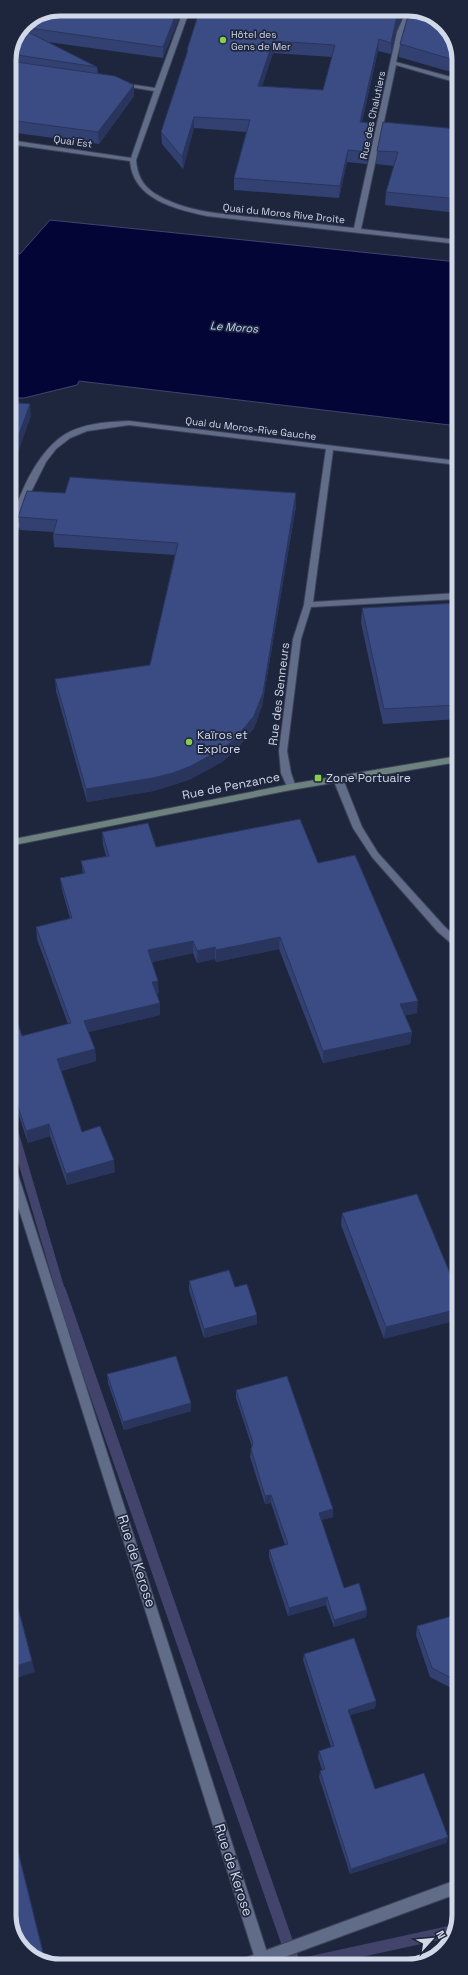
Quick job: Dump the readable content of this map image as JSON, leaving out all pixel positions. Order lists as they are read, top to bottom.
{
  "streets": {
    "main road": ["Rue de Penzance"],
    "street": [
      "Rue des Chalutiers",
      "Quai Est",
      "Quai du Moros Rive Droite",
      "Quai du Moros-Rive Gauche",
      "Rue des Senneurs",
      "Rue de Kerose"
    ]
  },
  "crossings": [
    ["Rue des Chalutiers", "Quai du Moros Rive Droite"],
    ["Quai Est", "Quai du Moros Rive Droite"],
    ["Quai du Moros-Rive Gauche", "Rue des Senneurs"],
    ["Rue des Senneurs", "Rue de Penzance"]
  ],
  "water": ["Le Moros"],
  "places": {
    "other": ["Hôtel des Gens de Mer", "Kaïros et Explore"],
    "transit": ["Zone Portuaire"]
  },
  "north": "top right"
}
